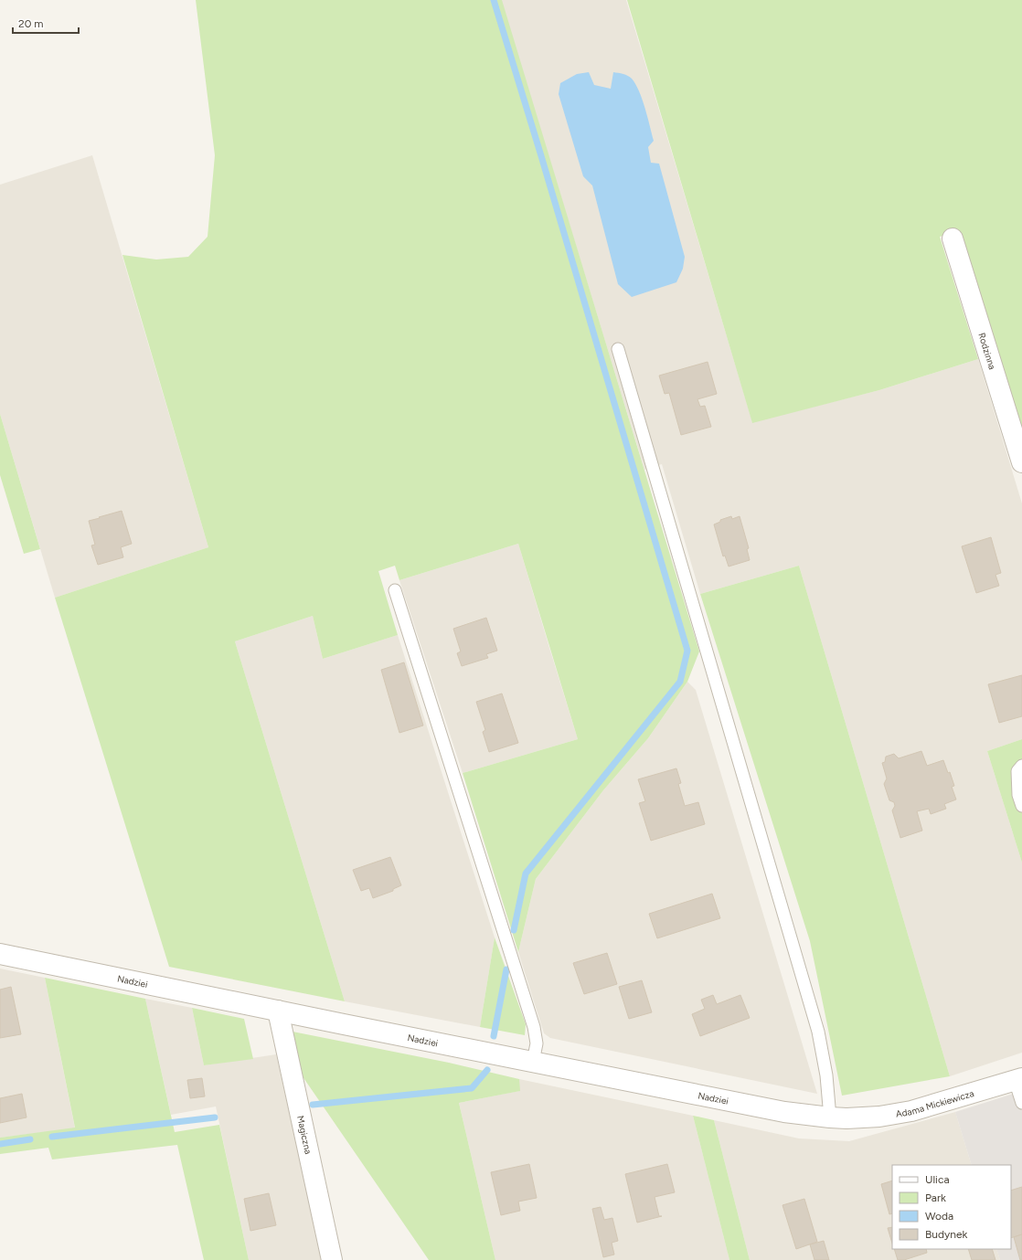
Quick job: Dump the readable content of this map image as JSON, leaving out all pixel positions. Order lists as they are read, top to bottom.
{
  "streets": {
    "street": [
      "Rodzinna",
      "Nadziei",
      "Adama Mickiewicza",
      "Magiczna"
    ]
  },
  "crossings": [
    ["Nadziei", "Adama Mickiewicza"],
    ["Nadziei", "Magiczna"]
  ],
  "legend": [
    "Ulica",
    "Park",
    "Woda",
    "Budynek"
  ],
  "scale_bar": "20 m"
}
